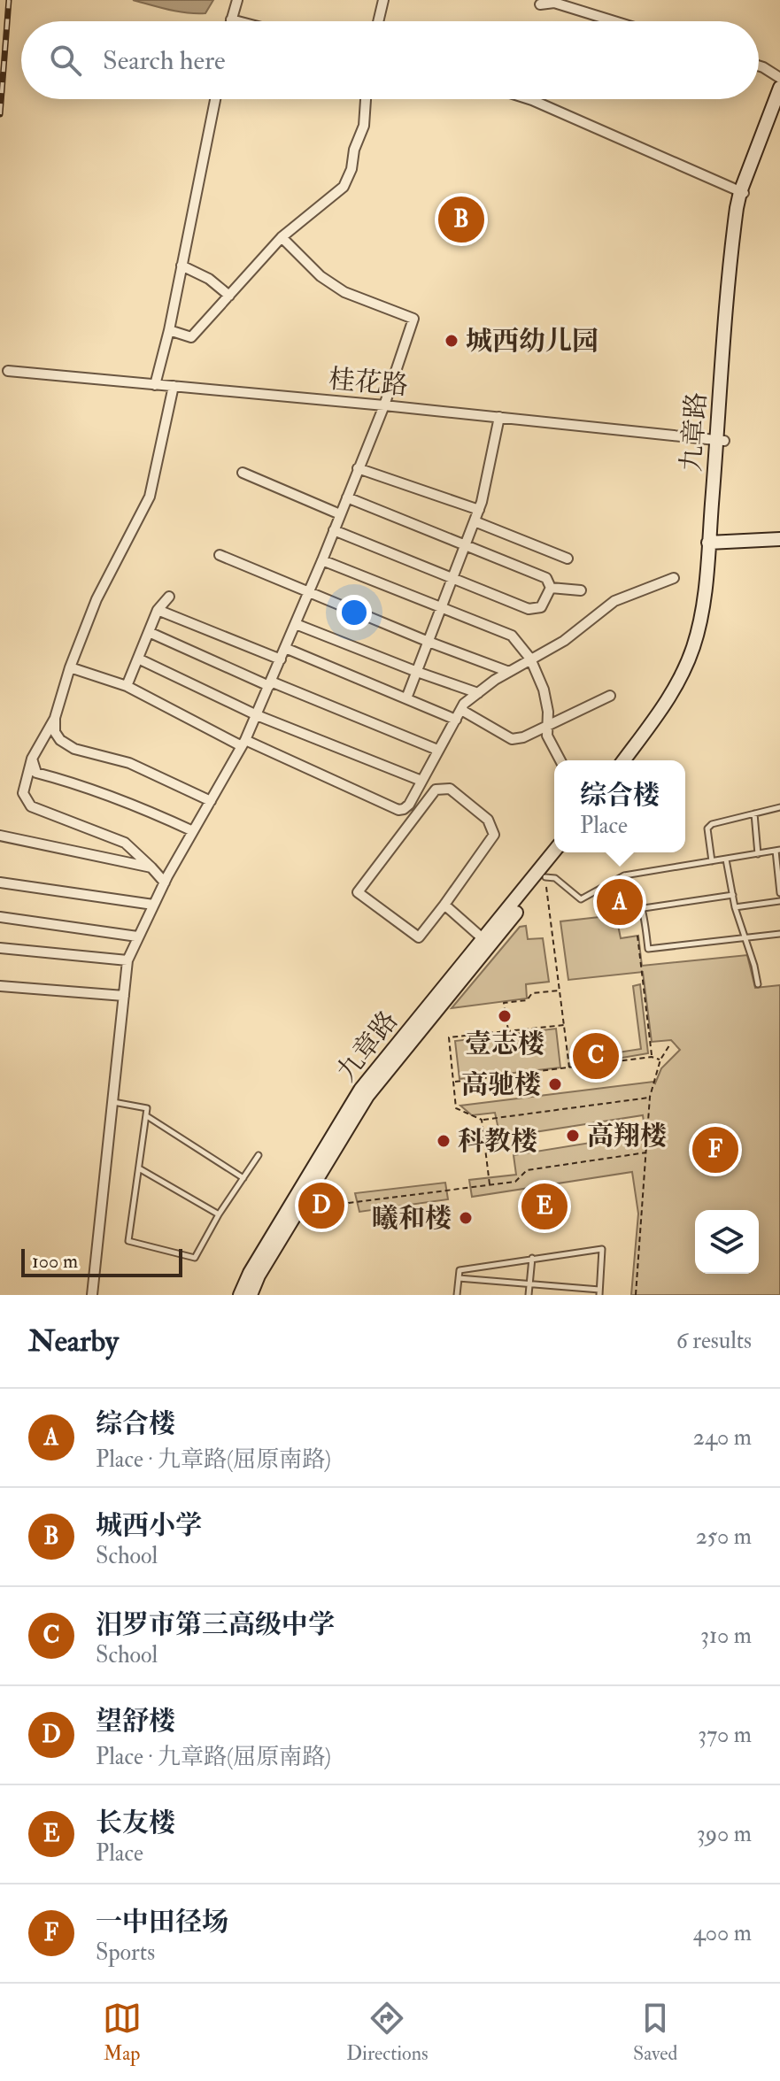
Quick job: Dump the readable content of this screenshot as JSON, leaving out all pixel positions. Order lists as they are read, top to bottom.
{
  "streets": {
    "street": ["桂花路", "九章路"]
  },
  "crossings": [
    ["桂花路", "九章路"]
  ],
  "places": [
    "城西幼儿园",
    "壹志楼",
    "高驰楼",
    "高翔楼",
    "科教楼",
    "曦和楼"
  ],
  "scale_bar": "100 m",
  "page": {
    "search": "Search here",
    "pins": [
      "B",
      "A",
      "C",
      "F",
      "D",
      "E"
    ],
    "popup": ["综合楼", "Place"],
    "scale": "100 m",
    "heading": ["Nearby", "6 results"],
    "list": [
      {
        "mark": "A",
        "name": "综合楼",
        "note": "Place · 九章路(屈原南路)",
        "value": "240 m"
      },
      {
        "mark": "B",
        "name": "城西小学",
        "note": "School",
        "value": "250 m"
      },
      {
        "mark": "C",
        "name": "汨罗市第三高级中学",
        "note": "School",
        "value": "310 m"
      },
      {
        "mark": "D",
        "name": "望舒楼",
        "note": "Place · 九章路(屈原南路)",
        "value": "370 m"
      },
      {
        "mark": "E",
        "name": "长友楼",
        "note": "Place",
        "value": "390 m"
      },
      {
        "mark": "F",
        "name": "一中田径场",
        "note": "Sports",
        "value": "400 m"
      }
    ],
    "nav": ["Map", "Directions", "Saved"]
  }
}
